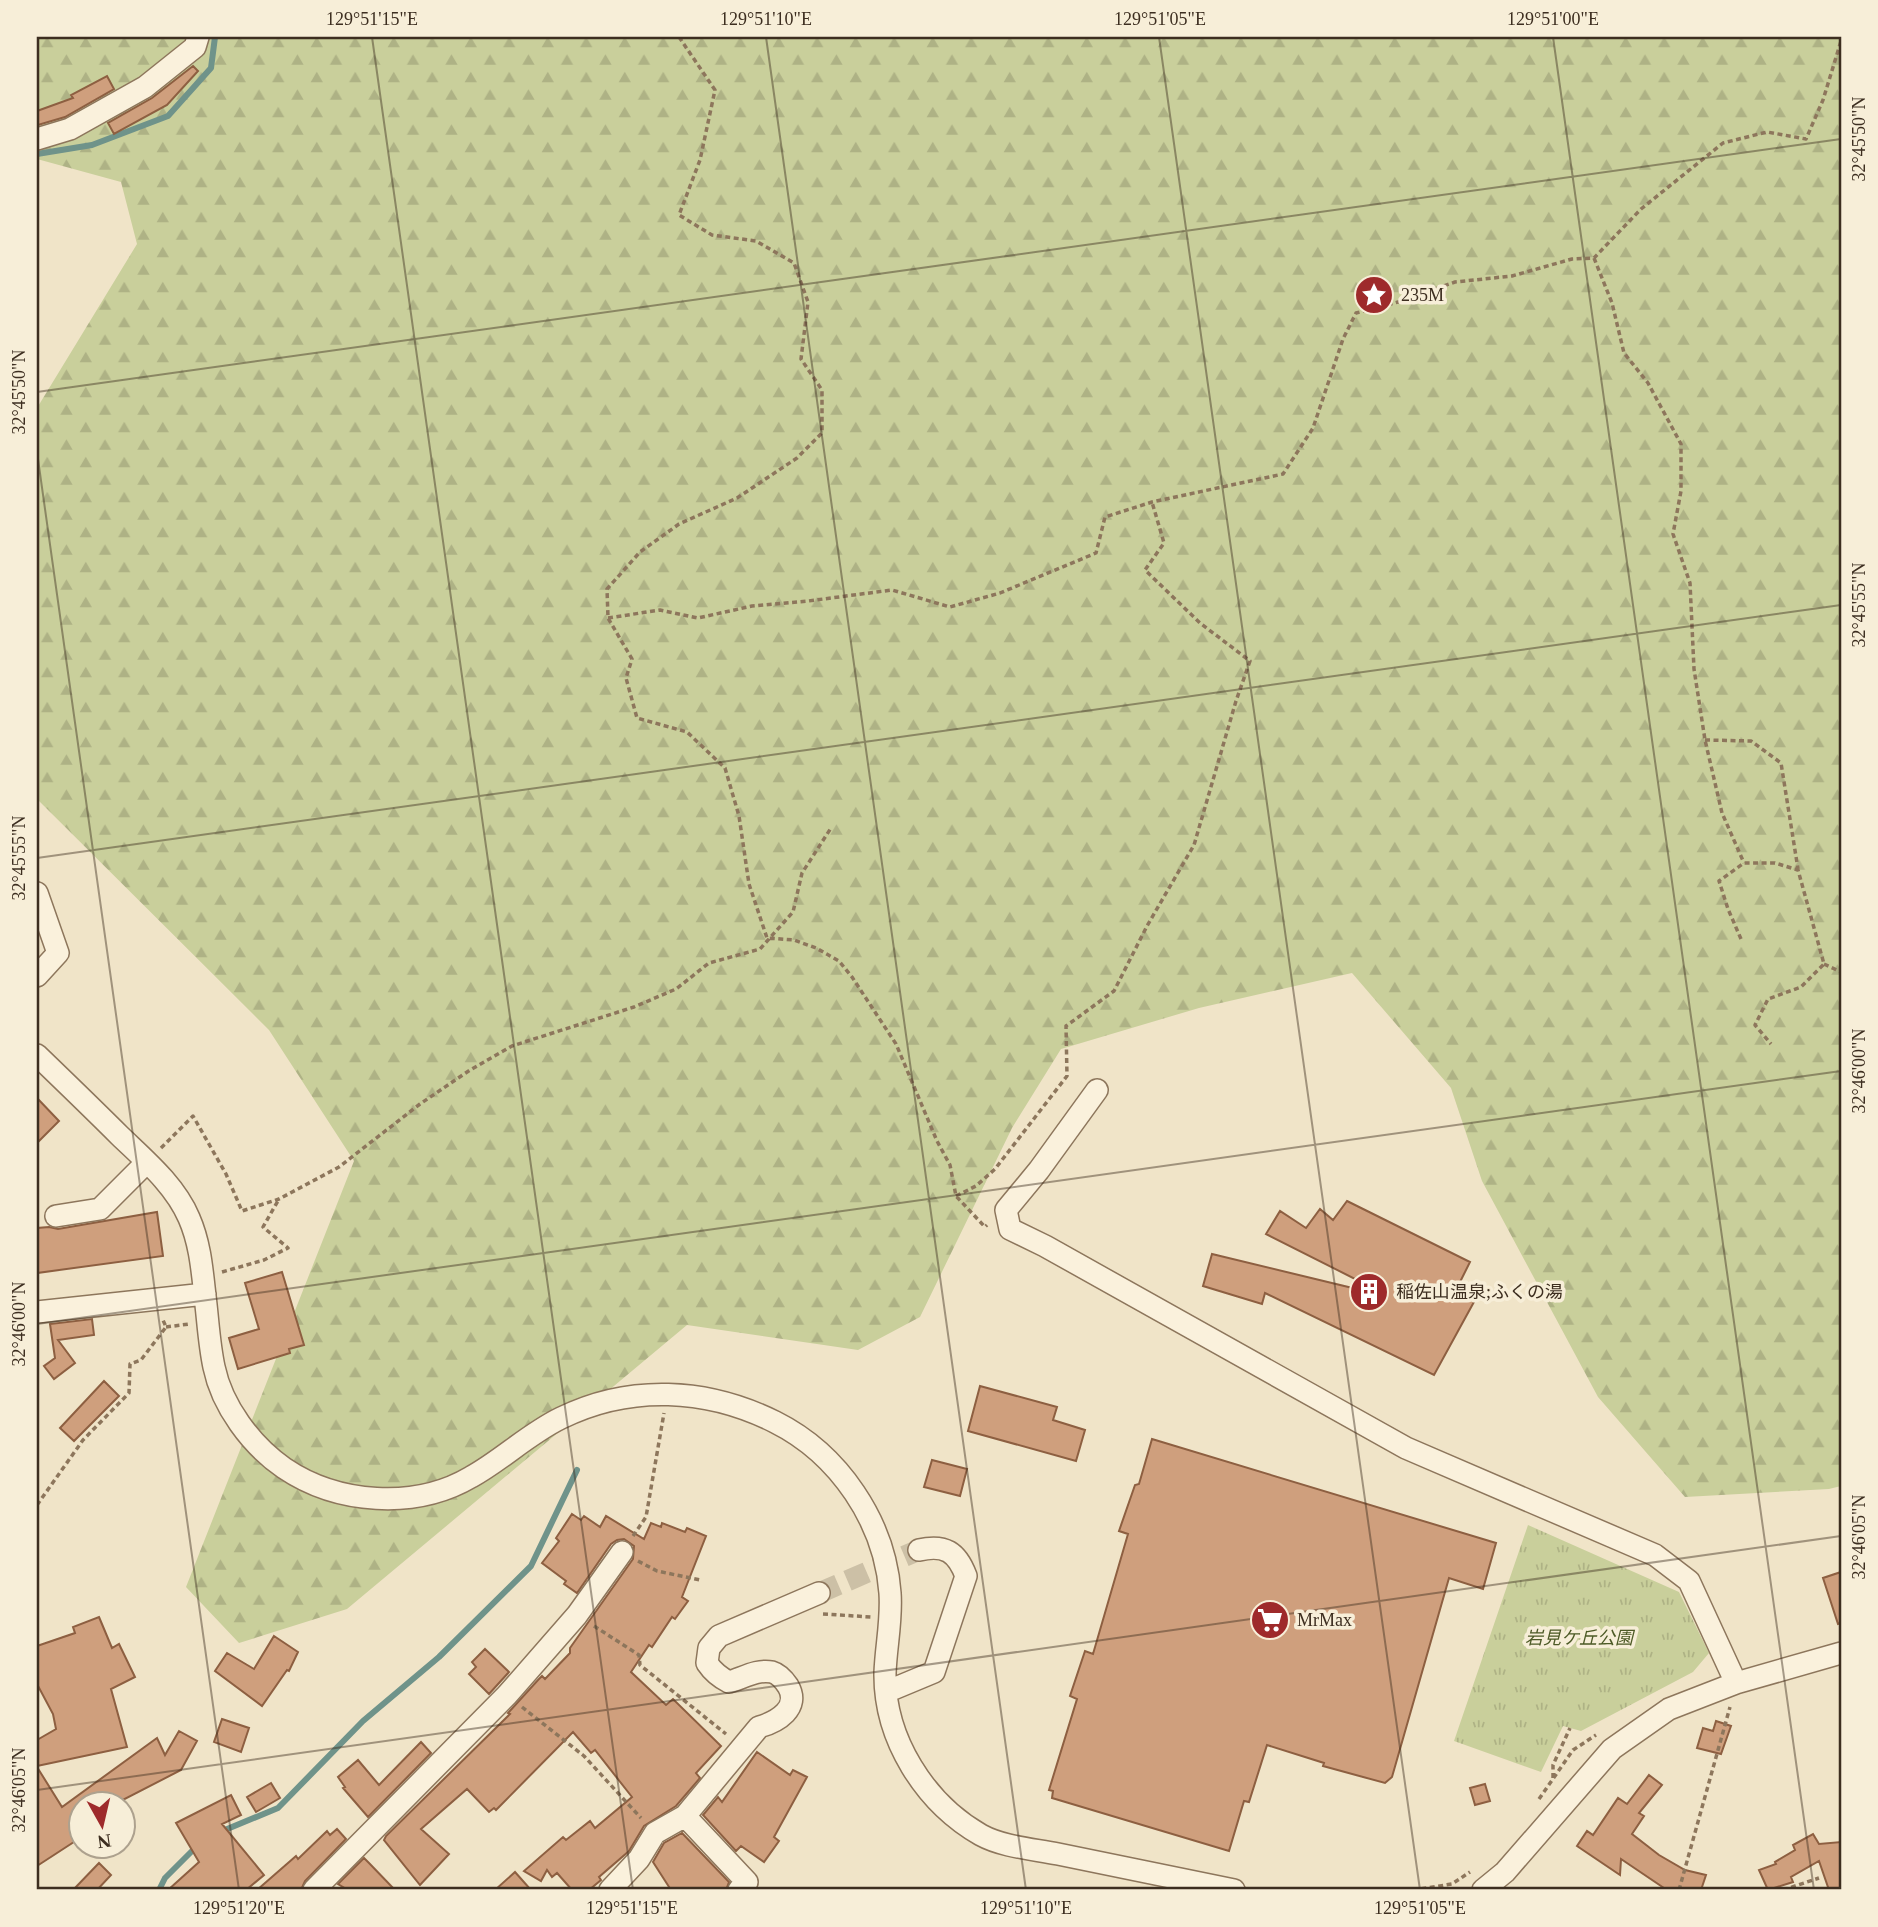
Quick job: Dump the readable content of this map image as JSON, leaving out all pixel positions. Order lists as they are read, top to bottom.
{
  "parks": ["岩見ケ丘公園"],
  "places": {
    "place": ["235M"],
    "building": ["稲佐山温泉;ふくの湯"],
    "supermarket": ["MrMax"]
  },
  "north": "bottom",
  "coordinates": [
    "129°51'15\"E",
    "129°51'10\"E",
    "129°51'05\"E",
    "129°51'00\"E",
    "32°45'50\"N",
    "32°45'55\"N",
    "32°46'00\"N",
    "32°46'05\"N",
    "129°51'20\"E"
  ]
}
